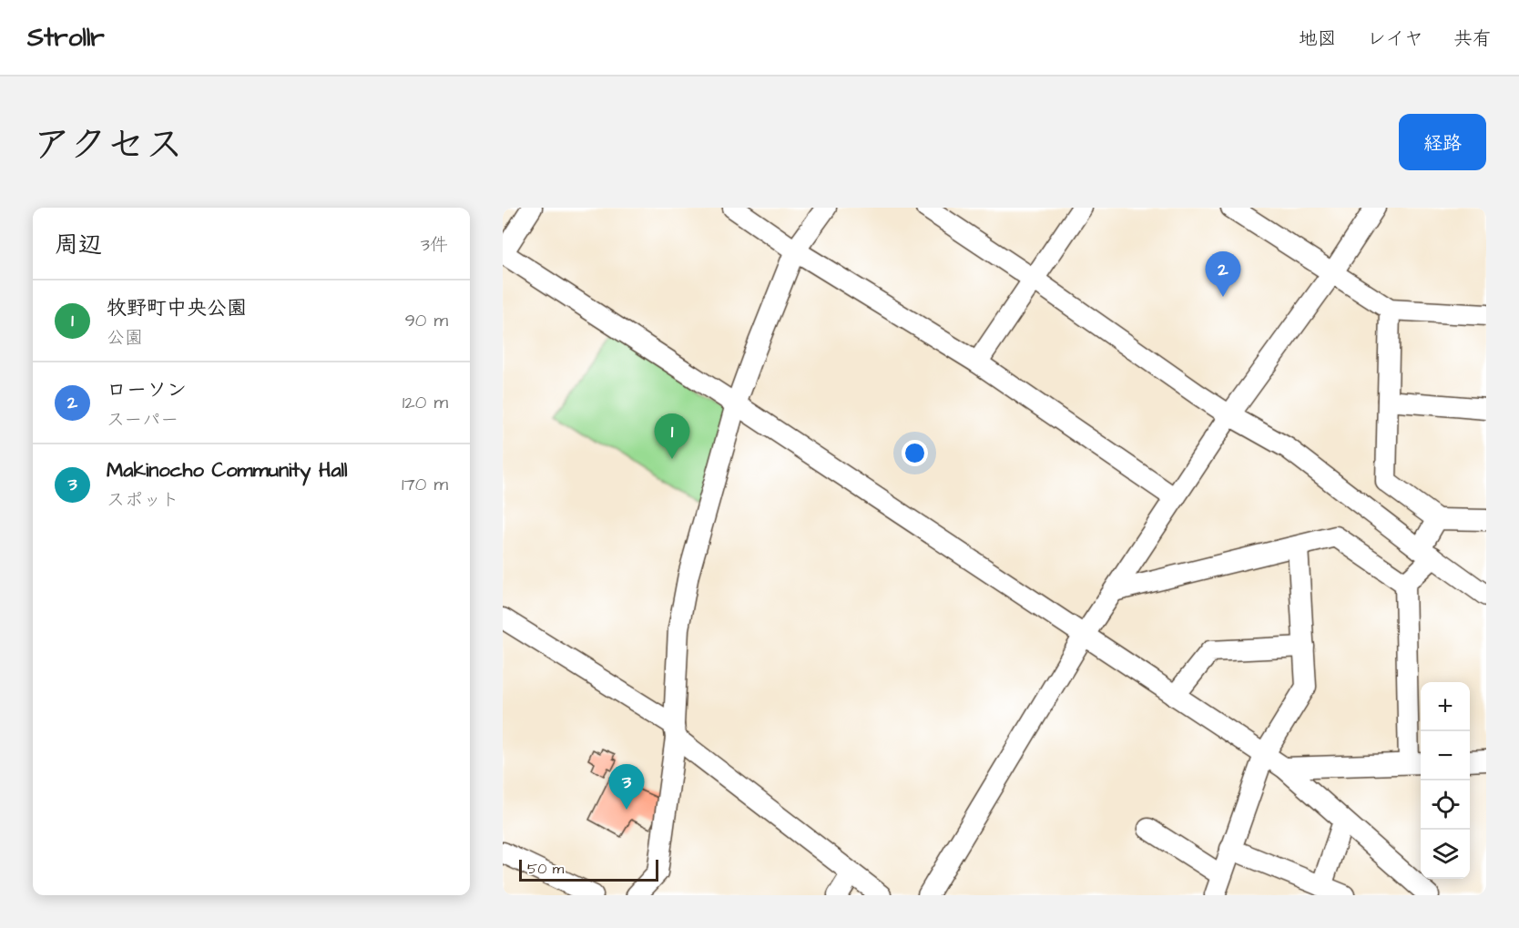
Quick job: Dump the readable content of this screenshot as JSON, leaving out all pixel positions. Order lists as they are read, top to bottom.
{
  "scale_bar": "50 m",
  "page": {
    "header": "Strollr",
    "nav": ["地図", "レイヤ", "共有"],
    "title": "アクセス",
    "buttons": "経路",
    "heading": ["周辺", "3件"],
    "pins": ["2", "1", "3"],
    "list": [
      {
        "mark": "1",
        "name": "牧野町中央公園",
        "note": "公園",
        "value": "90 m"
      },
      {
        "mark": "2",
        "name": "ローソン",
        "note": "スーパー",
        "value": "120 m"
      },
      {
        "mark": "3",
        "name": "Makinocho Community Hall",
        "note": "スポット",
        "value": "170 m"
      }
    ],
    "map_buttons": ["+", "−"],
    "scale": "50 m"
  }
}
